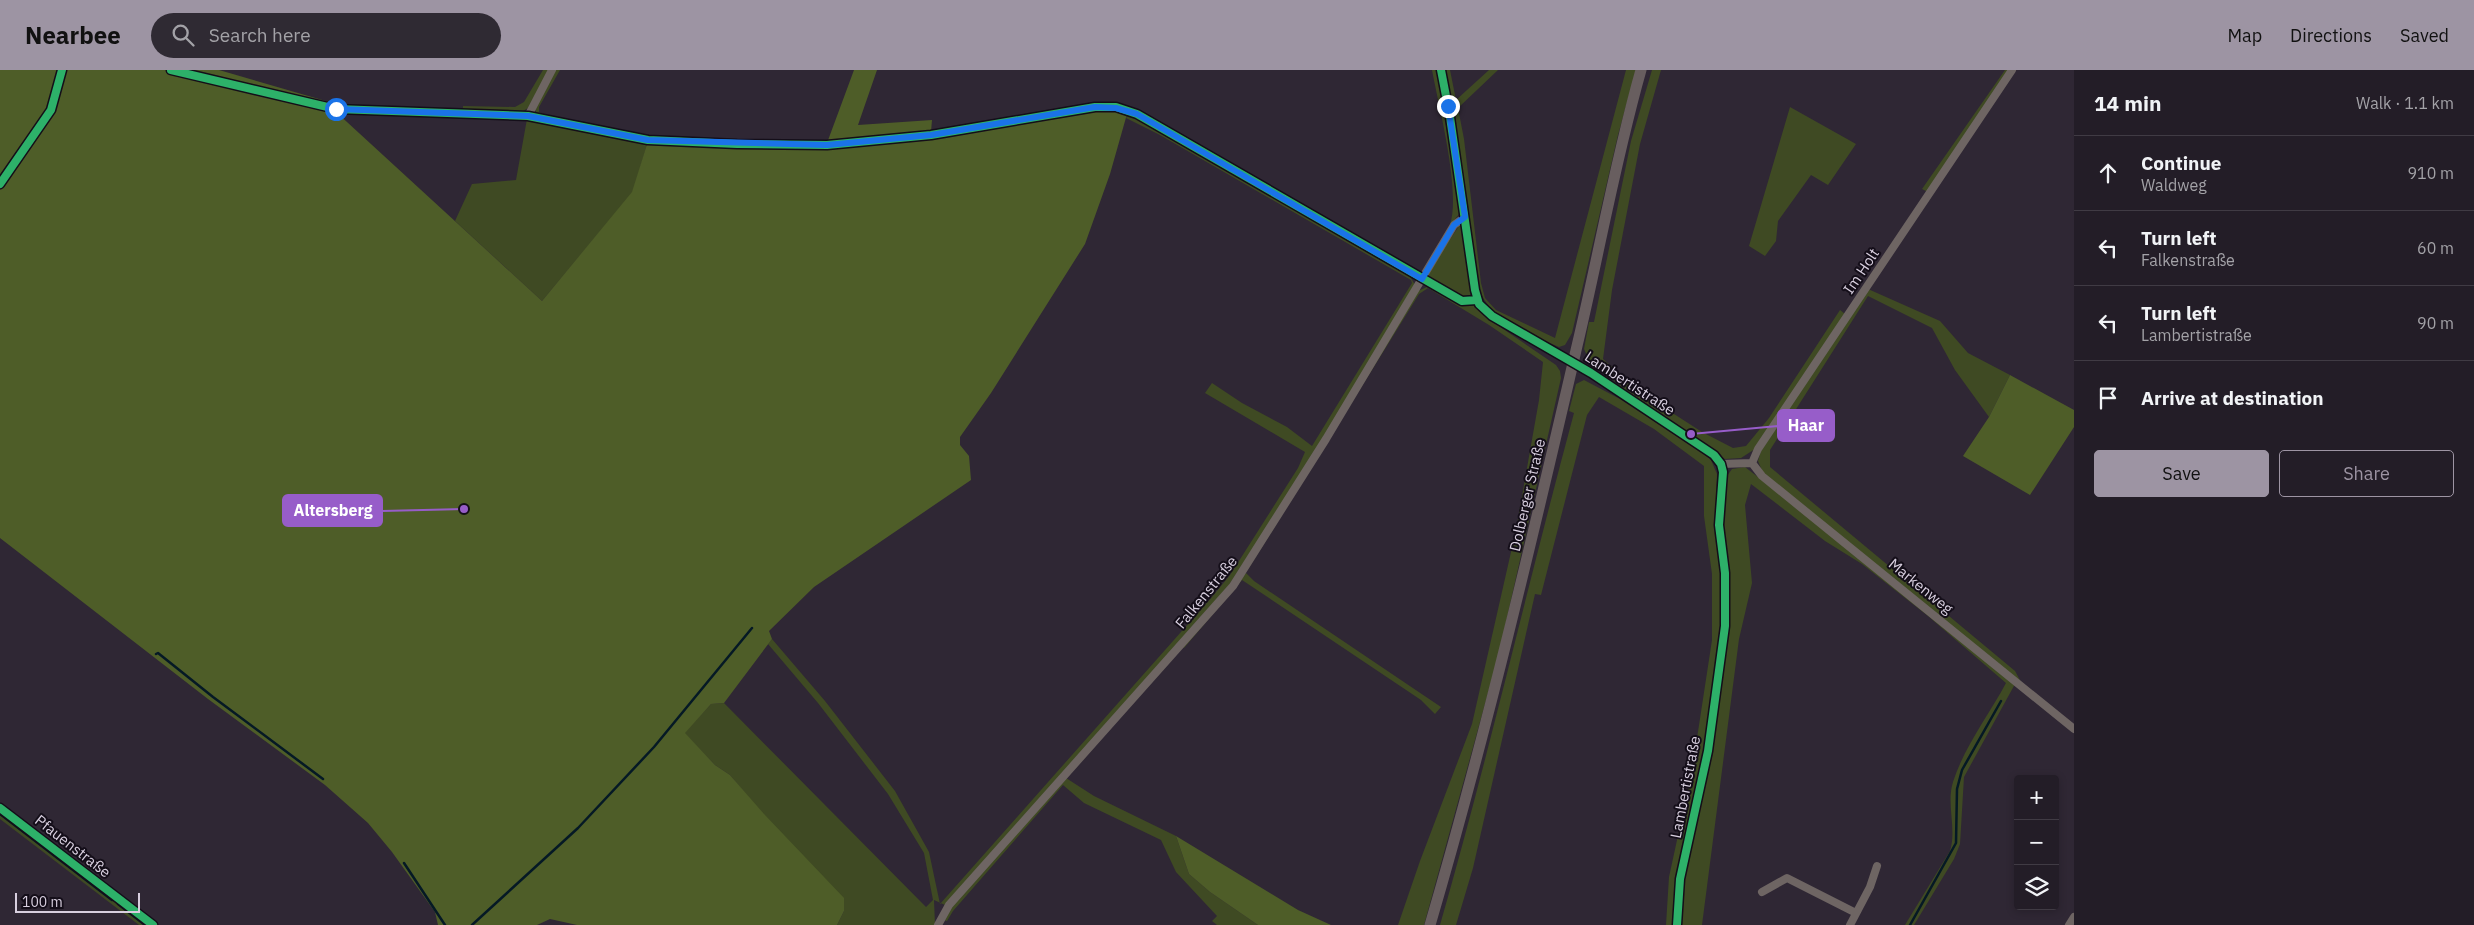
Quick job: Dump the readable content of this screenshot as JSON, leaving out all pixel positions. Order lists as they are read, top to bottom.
{
  "streets": {
    "main road": ["Dolberger Straße"],
    "street": [
      "Im Holt",
      "Lambertistraße",
      "Markenweg",
      "Falkenstraße",
      "Pfauenstraße"
    ]
  },
  "crossings": [
    ["Im Holt", "Markenweg"],
    ["Lambertistraße", "Dolberger Straße"]
  ],
  "places": ["Haar", "Altersberg"],
  "scale_bar": "100 m",
  "page": {
    "header": "Nearbee",
    "search": "Search here",
    "nav": ["Map", "Directions", "Saved"],
    "heading": ["14 min", "Walk · 1.1 km"],
    "list": [
      ["Continue", "Waldweg", "910 m"],
      ["Turn left", "Falkenstraße", "60 m"],
      ["Turn left", "Lambertistraße", "90 m"],
      "Arrive at destination"
    ],
    "buttons": ["Save", "Share"],
    "map_buttons": ["+", "−"],
    "scale": "100 m"
  }
}
